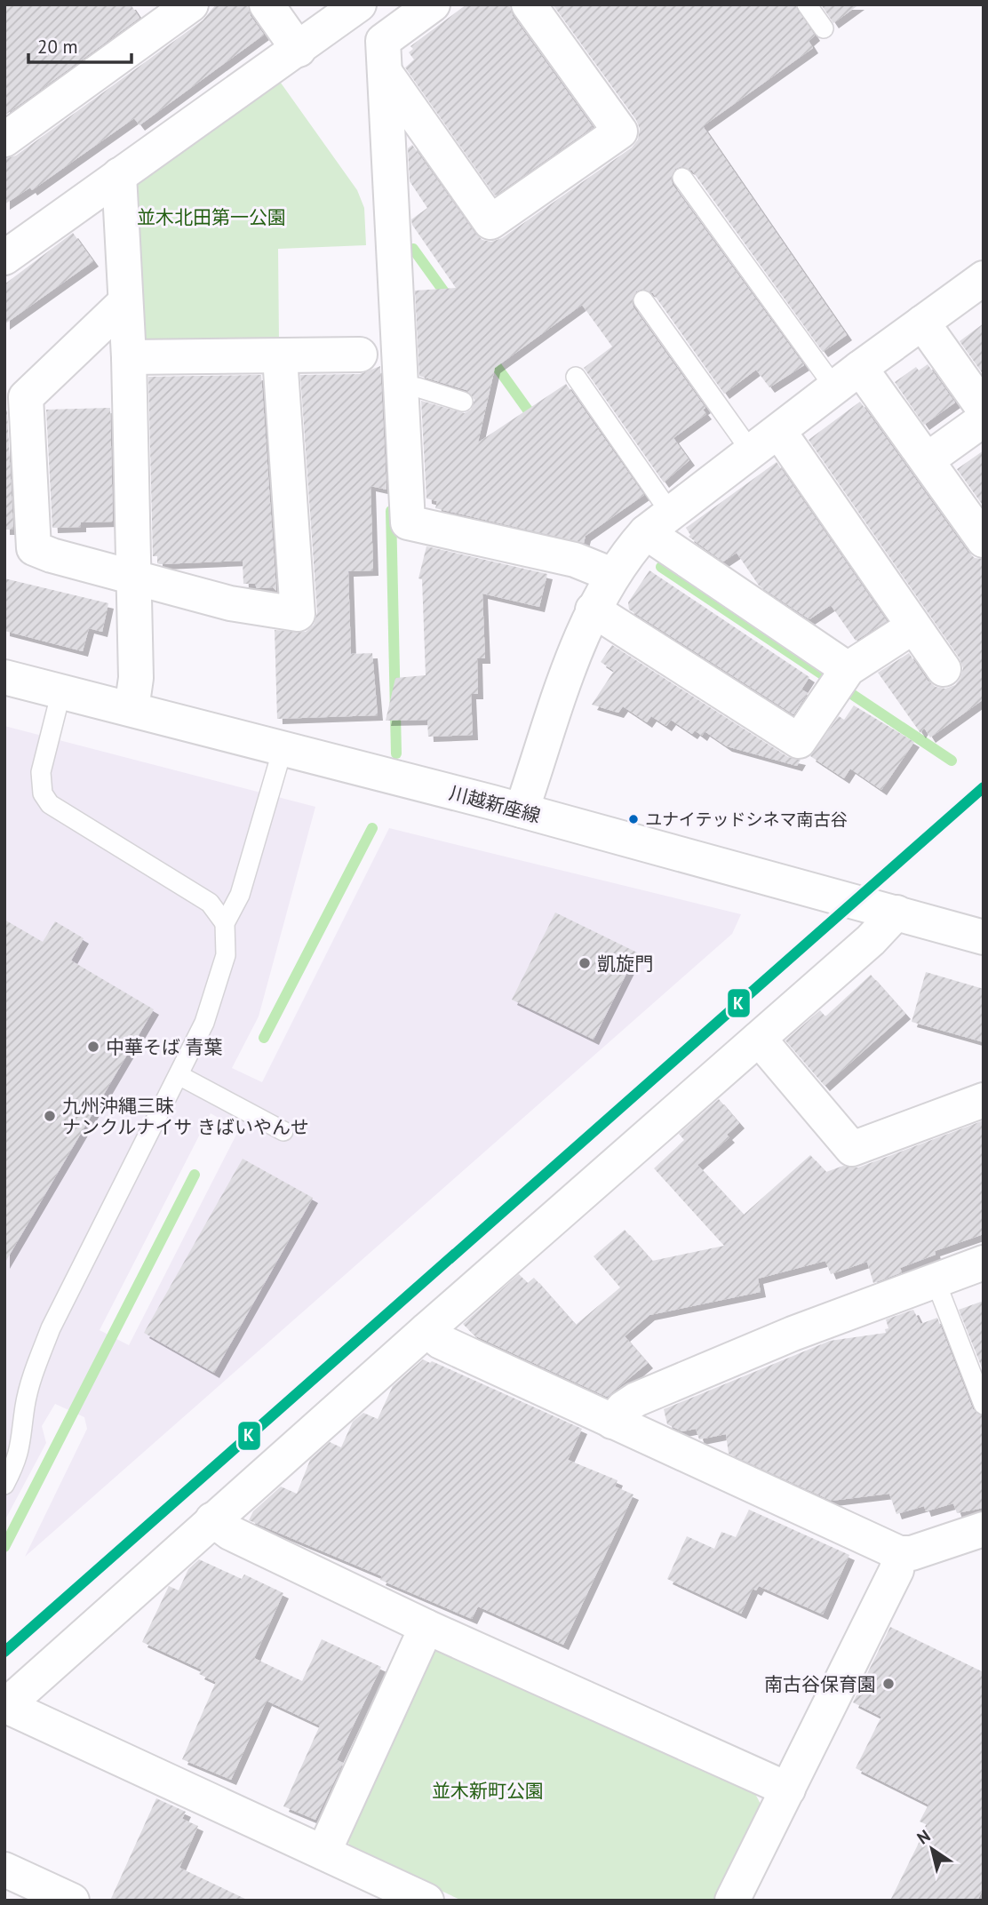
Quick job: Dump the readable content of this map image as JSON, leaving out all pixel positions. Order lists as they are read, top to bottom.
{
  "streets": {
    "street": ["川越新座線"]
  },
  "parks": ["並木北田第一公園", "並木新町公園"],
  "places": [
    "ユナイテッドシネマ南古谷",
    "凱旋門",
    "中華そば 青葉",
    "九州沖縄三昧 ナンクルナイサ きばいやんせ",
    "南古谷保育園"
  ],
  "lines": ["transit line K"],
  "scale_bar": "20 m",
  "north": "top left"
}
